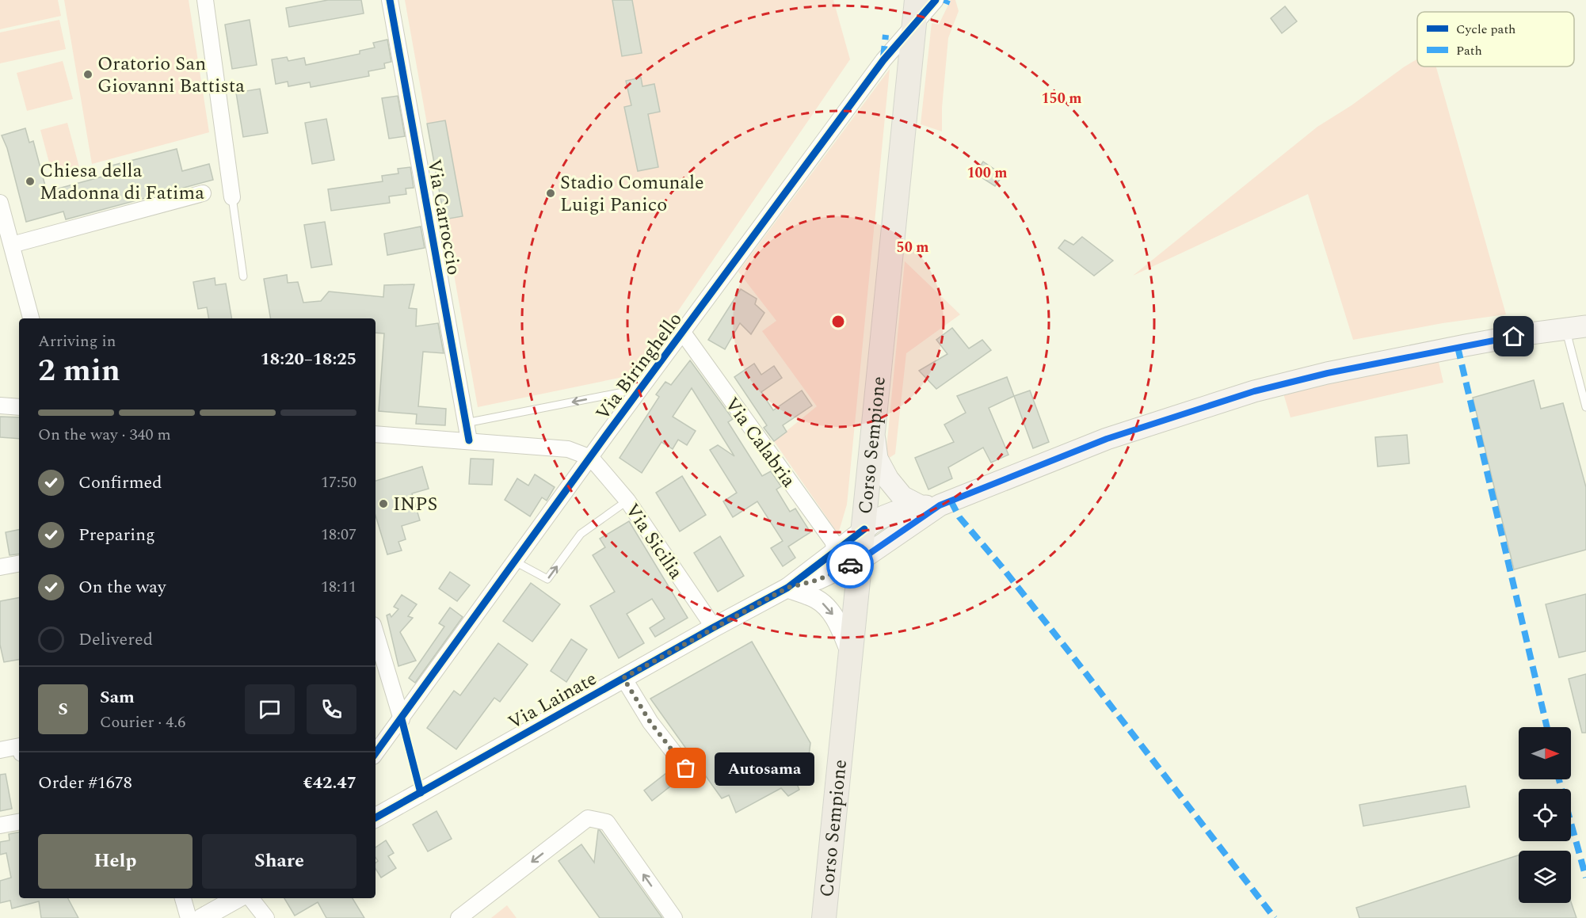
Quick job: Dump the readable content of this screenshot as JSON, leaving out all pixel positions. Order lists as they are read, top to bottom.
{
  "streets": {
    "main road": ["Corso Sempione", "Via Lainate"],
    "street": [
      "Via Carroccio",
      "Via Biringhello",
      "Via Calabria",
      "Via Sicilia"
    ]
  },
  "crossings": [
    ["Via Biringhello", "Via Calabria"],
    ["Via Biringhello", "Corso Sempione"],
    ["Via Biringhello", "Via Sicilia"],
    ["Via Calabria", "Via Lainate"],
    ["Corso Sempione", "Via Lainate"],
    ["Via Sicilia", "Via Lainate"]
  ],
  "places": [
    "Oratorio San Giovanni Battista",
    "Chiesa della Madonna di Fatima",
    "Stadio Comunale Luigi Panico",
    "INPS",
    "Autosama"
  ],
  "legend": ["Cycle path", "Path"],
  "north": "right",
  "page": {
    "heading": ["2 min", "Arriving in", "18:20–18:25"],
    "panel": [
      "Sam",
      "Courier · 4.6",
      "Order #1678",
      "€42.47"
    ],
    "bar": "On the way · 340 m",
    "list": [
      ["Confirmed", "17:50"],
      ["Preparing", "18:07"],
      ["On the way", "18:11"],
      "Delivered"
    ],
    "round": "S",
    "bubble": "Autosama",
    "buttons": ["Help", "Share"]
  },
  "rings": ["150 m", "100 m", "50 m"]
}
